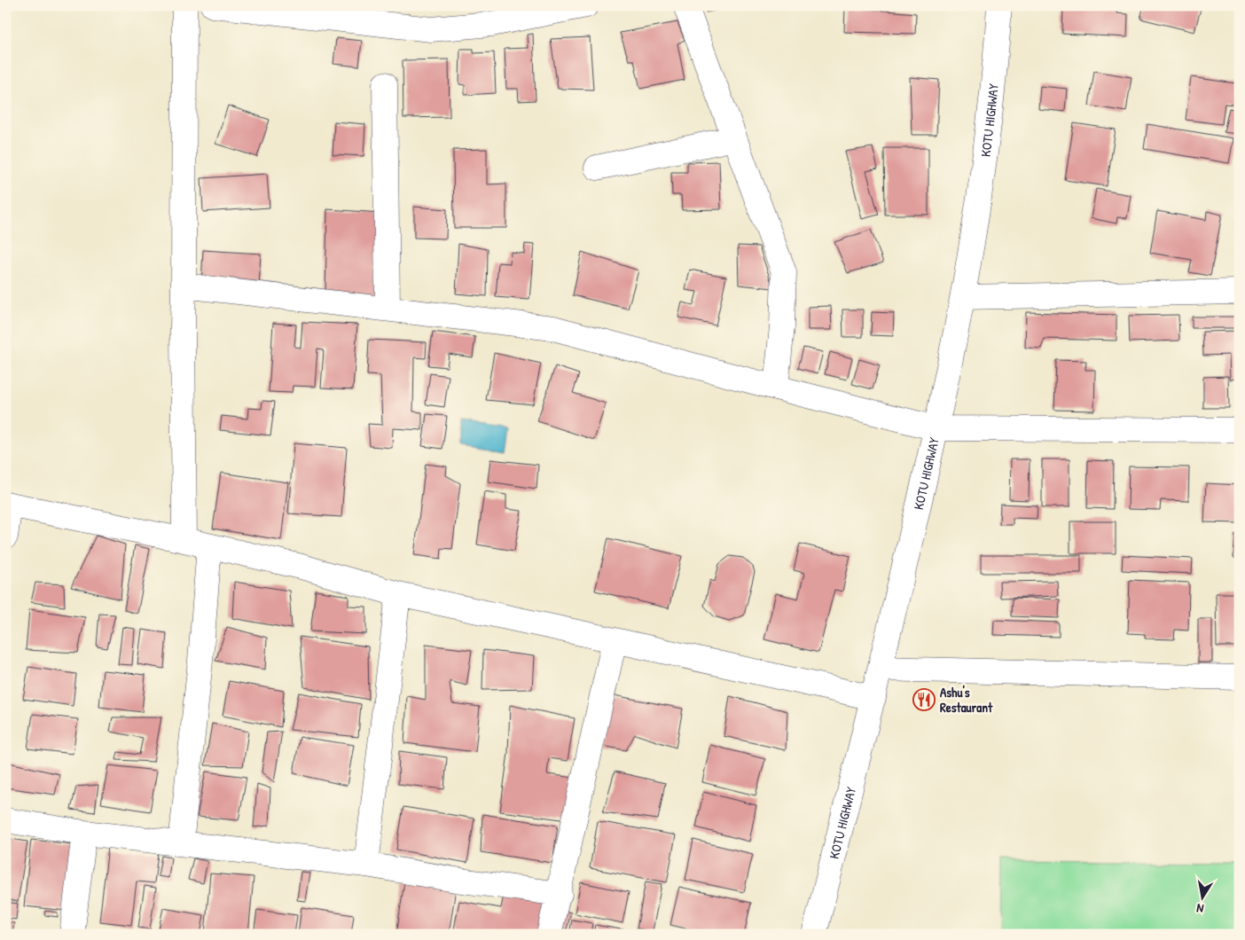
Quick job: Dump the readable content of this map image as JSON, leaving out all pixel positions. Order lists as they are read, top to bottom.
{
  "streets": {
    "street": ["KOTU HIGHWAY"]
  },
  "places": {
    "restaurant": ["Ashu's Restaurant"]
  },
  "north": "bottom"
}
